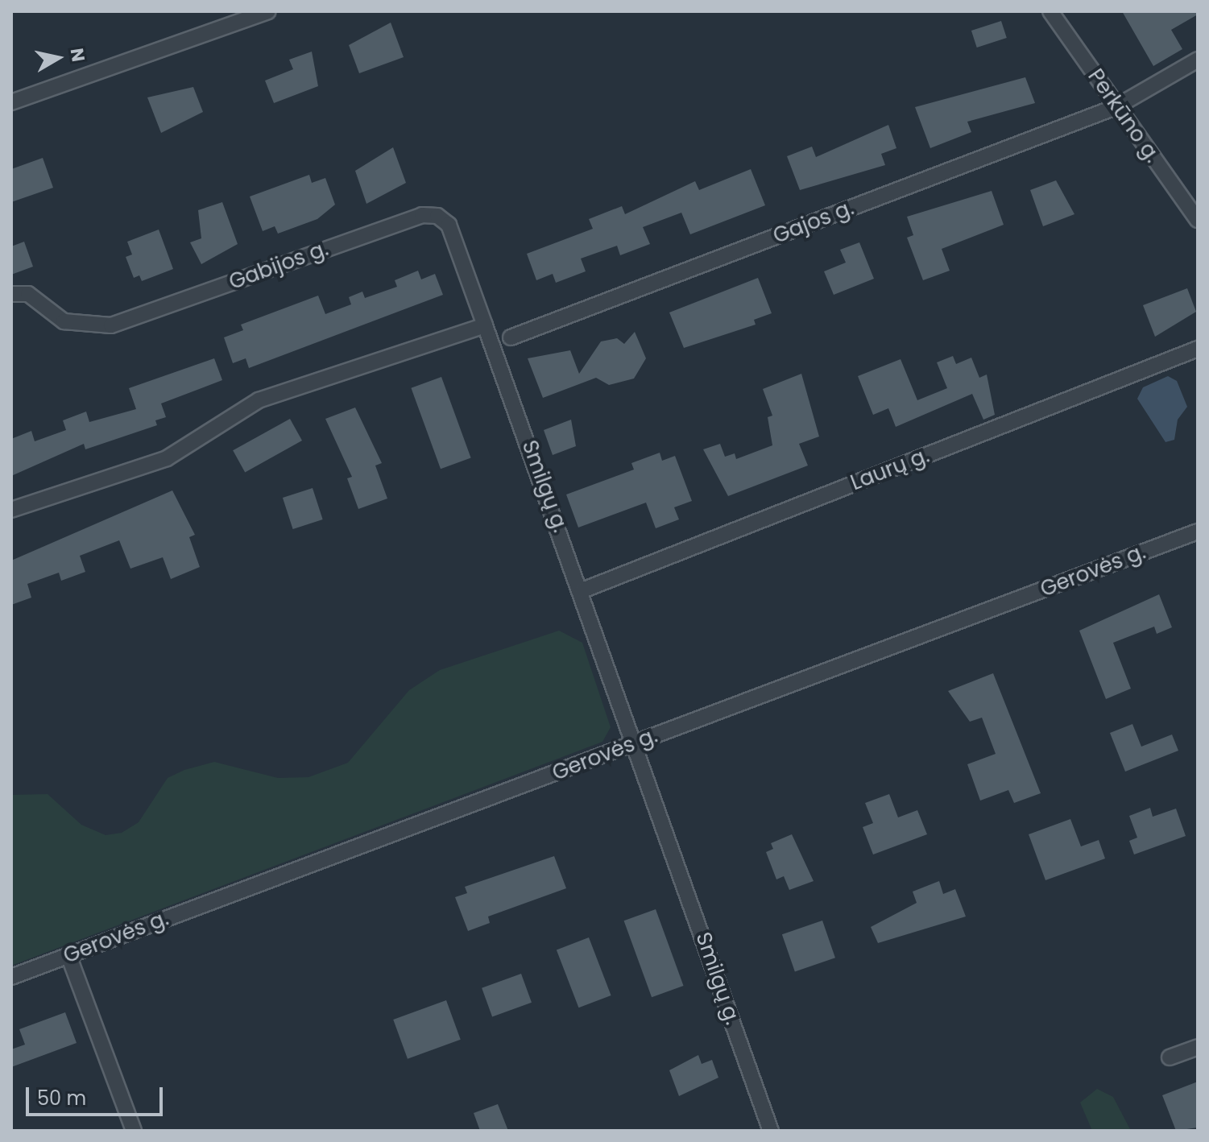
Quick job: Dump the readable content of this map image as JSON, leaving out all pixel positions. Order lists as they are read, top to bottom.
{
  "streets": {
    "street": [
      "Perkūno g.",
      "Gajos g.",
      "Gabijos g.",
      "Laurų g.",
      "Smilgų g.",
      "Gerovės g."
    ]
  },
  "crossings": [
    ["Perkūno g.", "Gajos g."],
    ["Gabijos g.", "Smilgų g."],
    ["Laurų g.", "Smilgų g."],
    ["Smilgų g.", "Gerovės g."]
  ],
  "scale_bar": "50 m",
  "north": "right"
}
